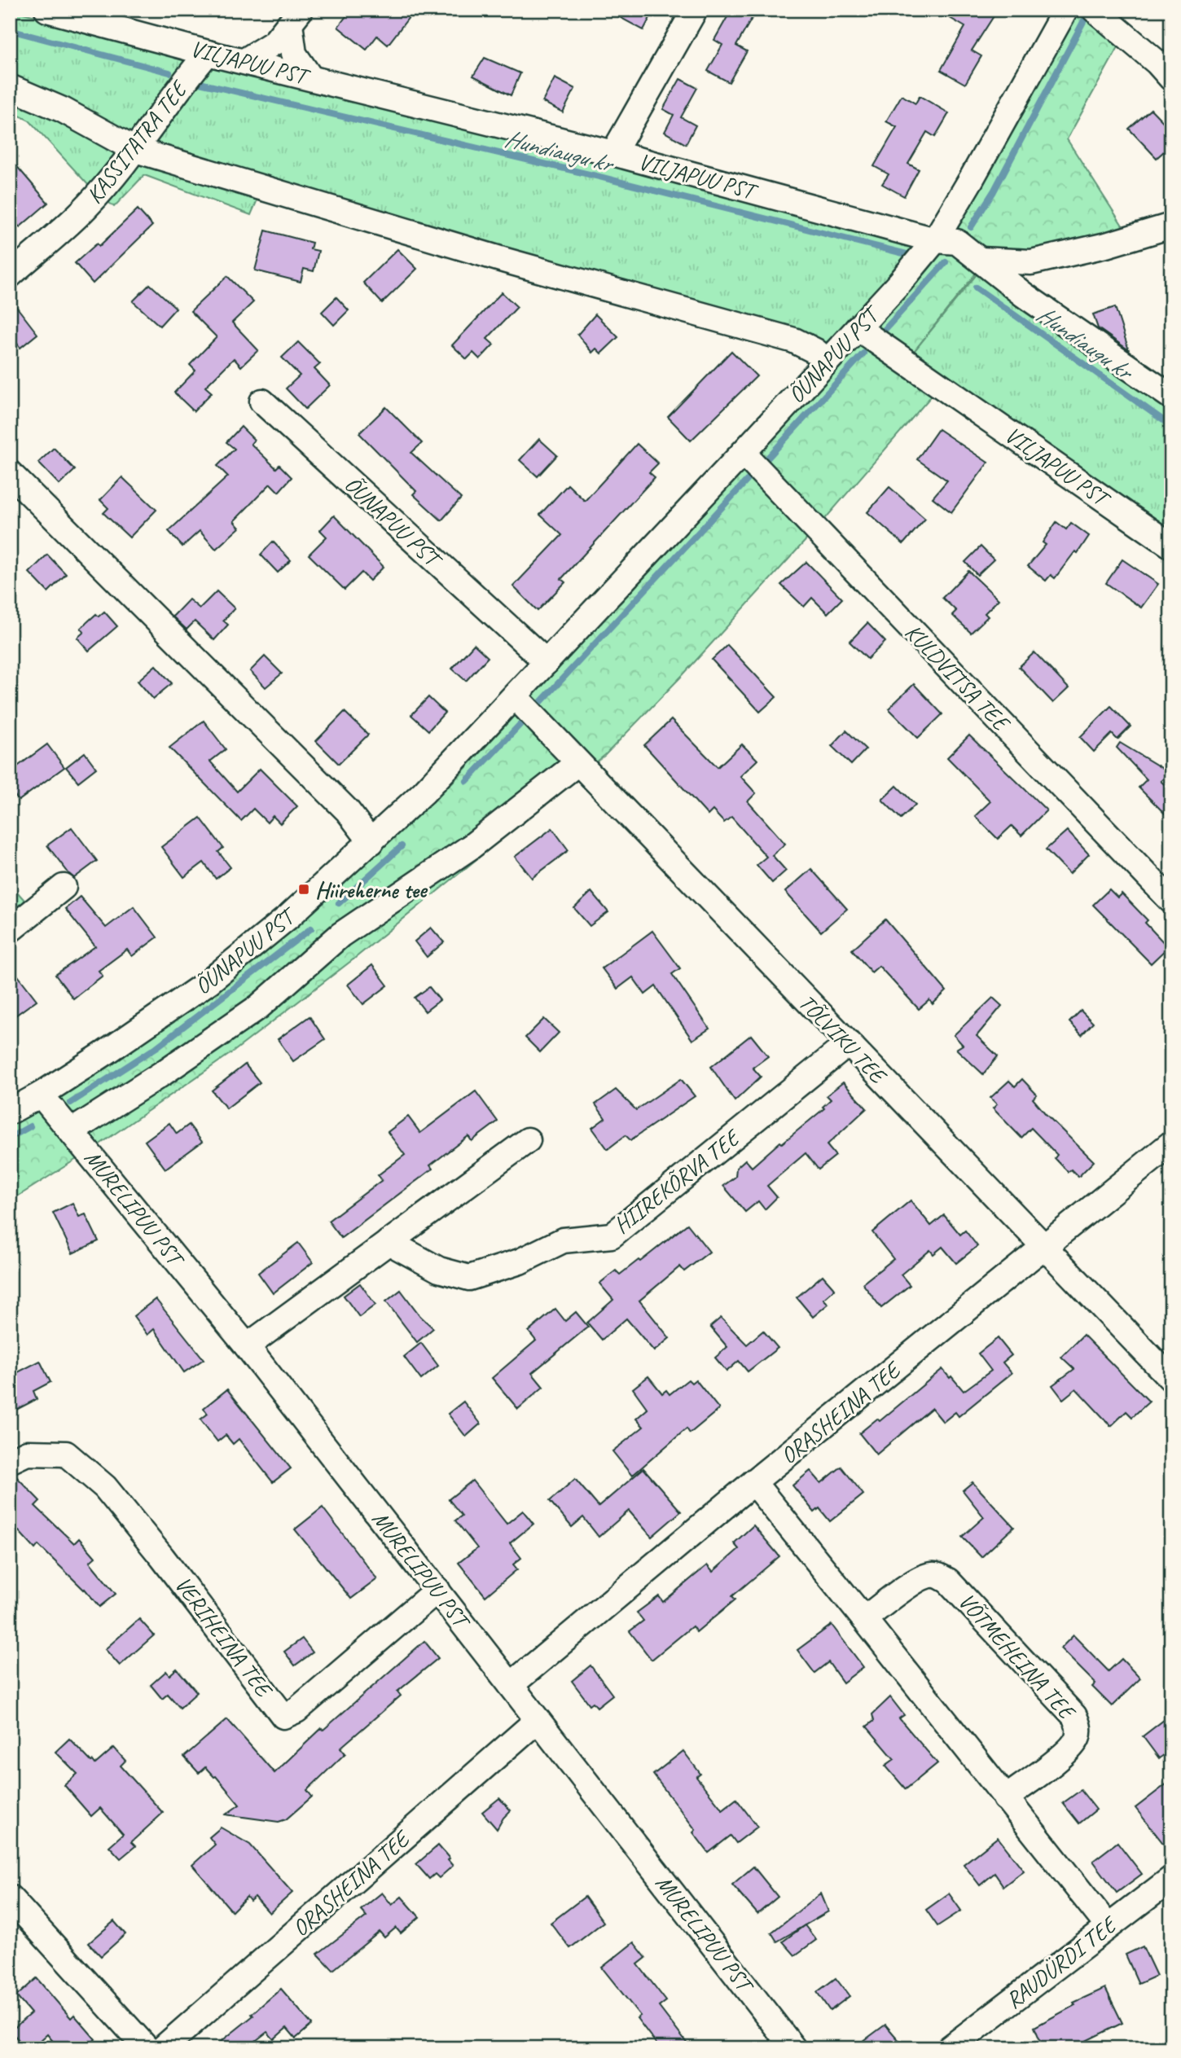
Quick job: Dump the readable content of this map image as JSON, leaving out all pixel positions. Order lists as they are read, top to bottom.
{
  "streets": {
    "street": [
      "VILJAPUU PST",
      "KASSITATRA TEE",
      "ÕUNAPUU PST",
      "KULDVITSA TEE",
      "TÕLVIKU TEE",
      "HIIREKÕRVA TEE",
      "MURELIPUU PST",
      "ORASHEINA TEE",
      "VERIHEINA TEE",
      "VÕTMEHEINA TEE",
      "RAUDÜRDI TEE"
    ]
  },
  "crossings": [
    ["VILJAPUU PST", "KASSITATRA TEE"],
    ["VILJAPUU PST", "ÕUNAPUU PST"],
    ["ÕUNAPUU PST", "KULDVITSA TEE"],
    ["ÕUNAPUU PST", "TÕLVIKU TEE"],
    ["ÕUNAPUU PST", "MURELIPUU PST"],
    ["TÕLVIKU TEE", "HIIREKÕRVA TEE"],
    ["TÕLVIKU TEE", "ORASHEINA TEE"],
    ["MURELIPUU PST", "ORASHEINA TEE"],
    ["MURELIPUU PST", "VERIHEINA TEE"]
  ],
  "water": ["Hundiaugu kr"],
  "places": {
    "transit": ["Hiireherne tee"]
  }
}
